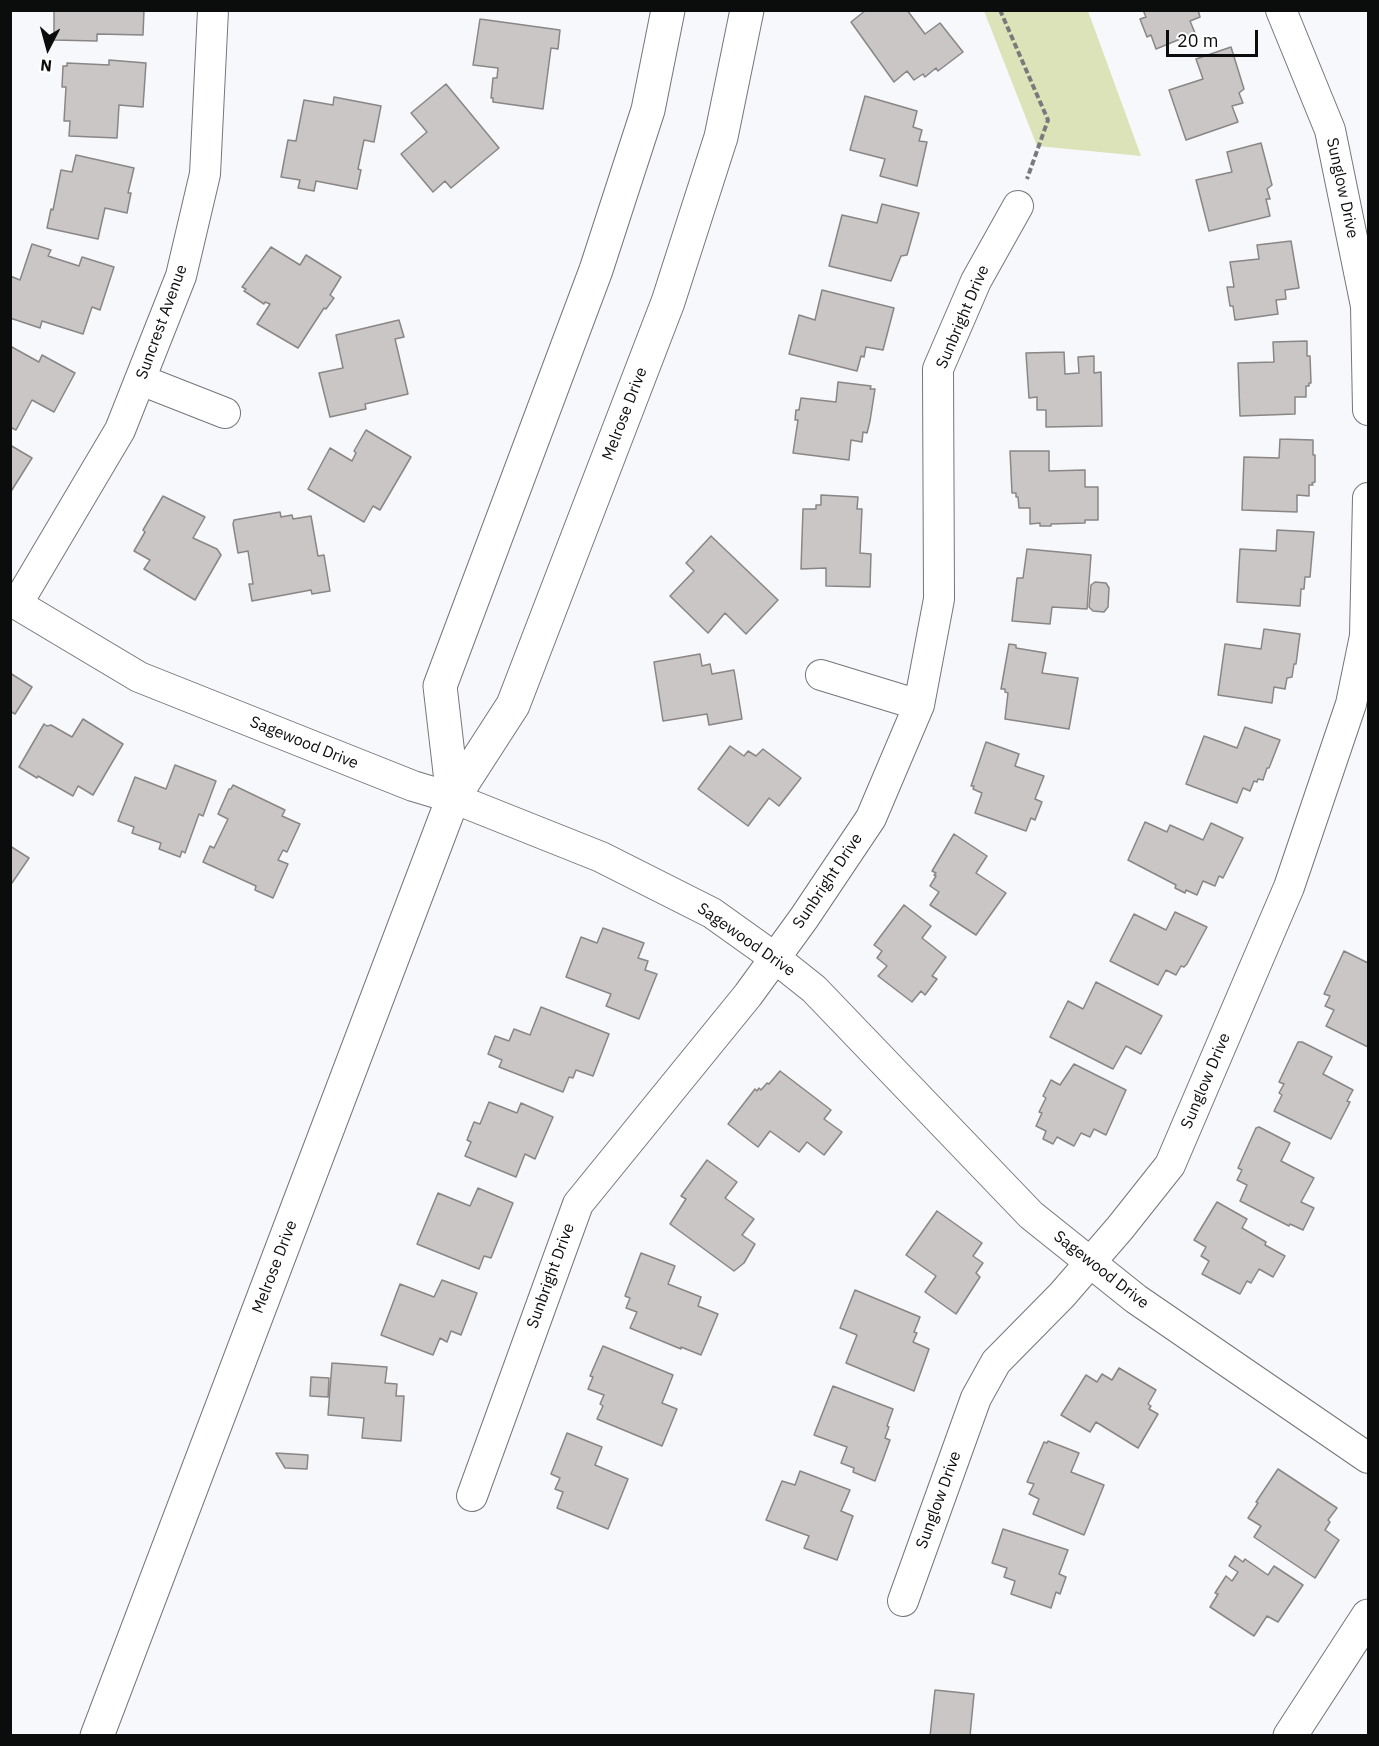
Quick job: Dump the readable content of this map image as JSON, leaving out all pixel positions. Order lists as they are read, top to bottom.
{
  "streets": {
    "main road": ["Melrose Drive"],
    "street": [
      "Sunglow Drive",
      "Sunbright Drive",
      "Suncrest Avenue",
      "Sagewood Drive"
    ]
  },
  "crossings": [
    ["Sunglow Drive", "Sagewood Drive"],
    ["Sunbright Drive", "Sagewood Drive"],
    ["Suncrest Avenue", "Sagewood Drive"],
    ["Melrose Drive", "Sagewood Drive"]
  ],
  "scale_bar": "20 m",
  "north": "bottom"
}
